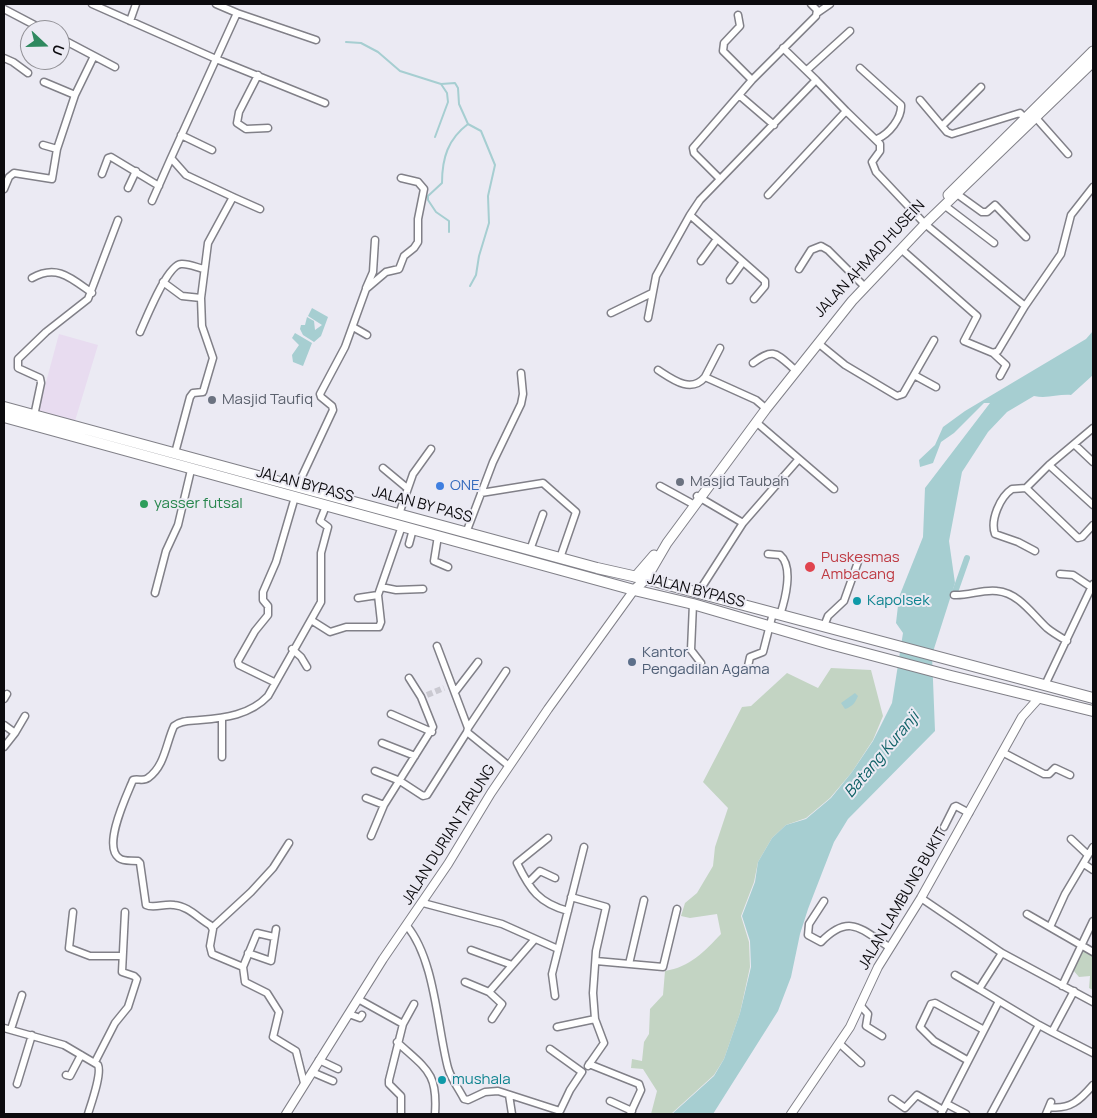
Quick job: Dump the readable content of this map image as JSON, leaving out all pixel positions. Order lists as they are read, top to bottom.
{
  "streets": {
    "highway": ["JALAN BYPASS", "JALAN BY PASS"],
    "main road": ["JALAN AHMAD HUSEIN", "JALAN DURIAN TARUNG"],
    "street": ["JALAN LAMBUNG BUKIT"]
  },
  "crossings": [
    ["JALAN AHMAD HUSEIN", "JALAN BY PASS"],
    ["JALAN AHMAD HUSEIN", "JALAN DURIAN TARUNG"],
    ["JALAN BYPASS", "JALAN BY PASS"],
    ["JALAN BYPASS", "JALAN DURIAN TARUNG"],
    ["JALAN BYPASS", "JALAN LAMBUNG BUKIT"],
    ["JALAN BY PASS", "JALAN DURIAN TARUNG"]
  ],
  "water": ["Batang Kuranji"],
  "places": [
    "Masjid Taufiq",
    "Masjid Taubah",
    "ONE",
    "yasser futsal",
    "Puskesmas Ambacang",
    "Kapolsek",
    "Kantor Pengadilan Agama",
    "mushala"
  ],
  "north": "right"
}
